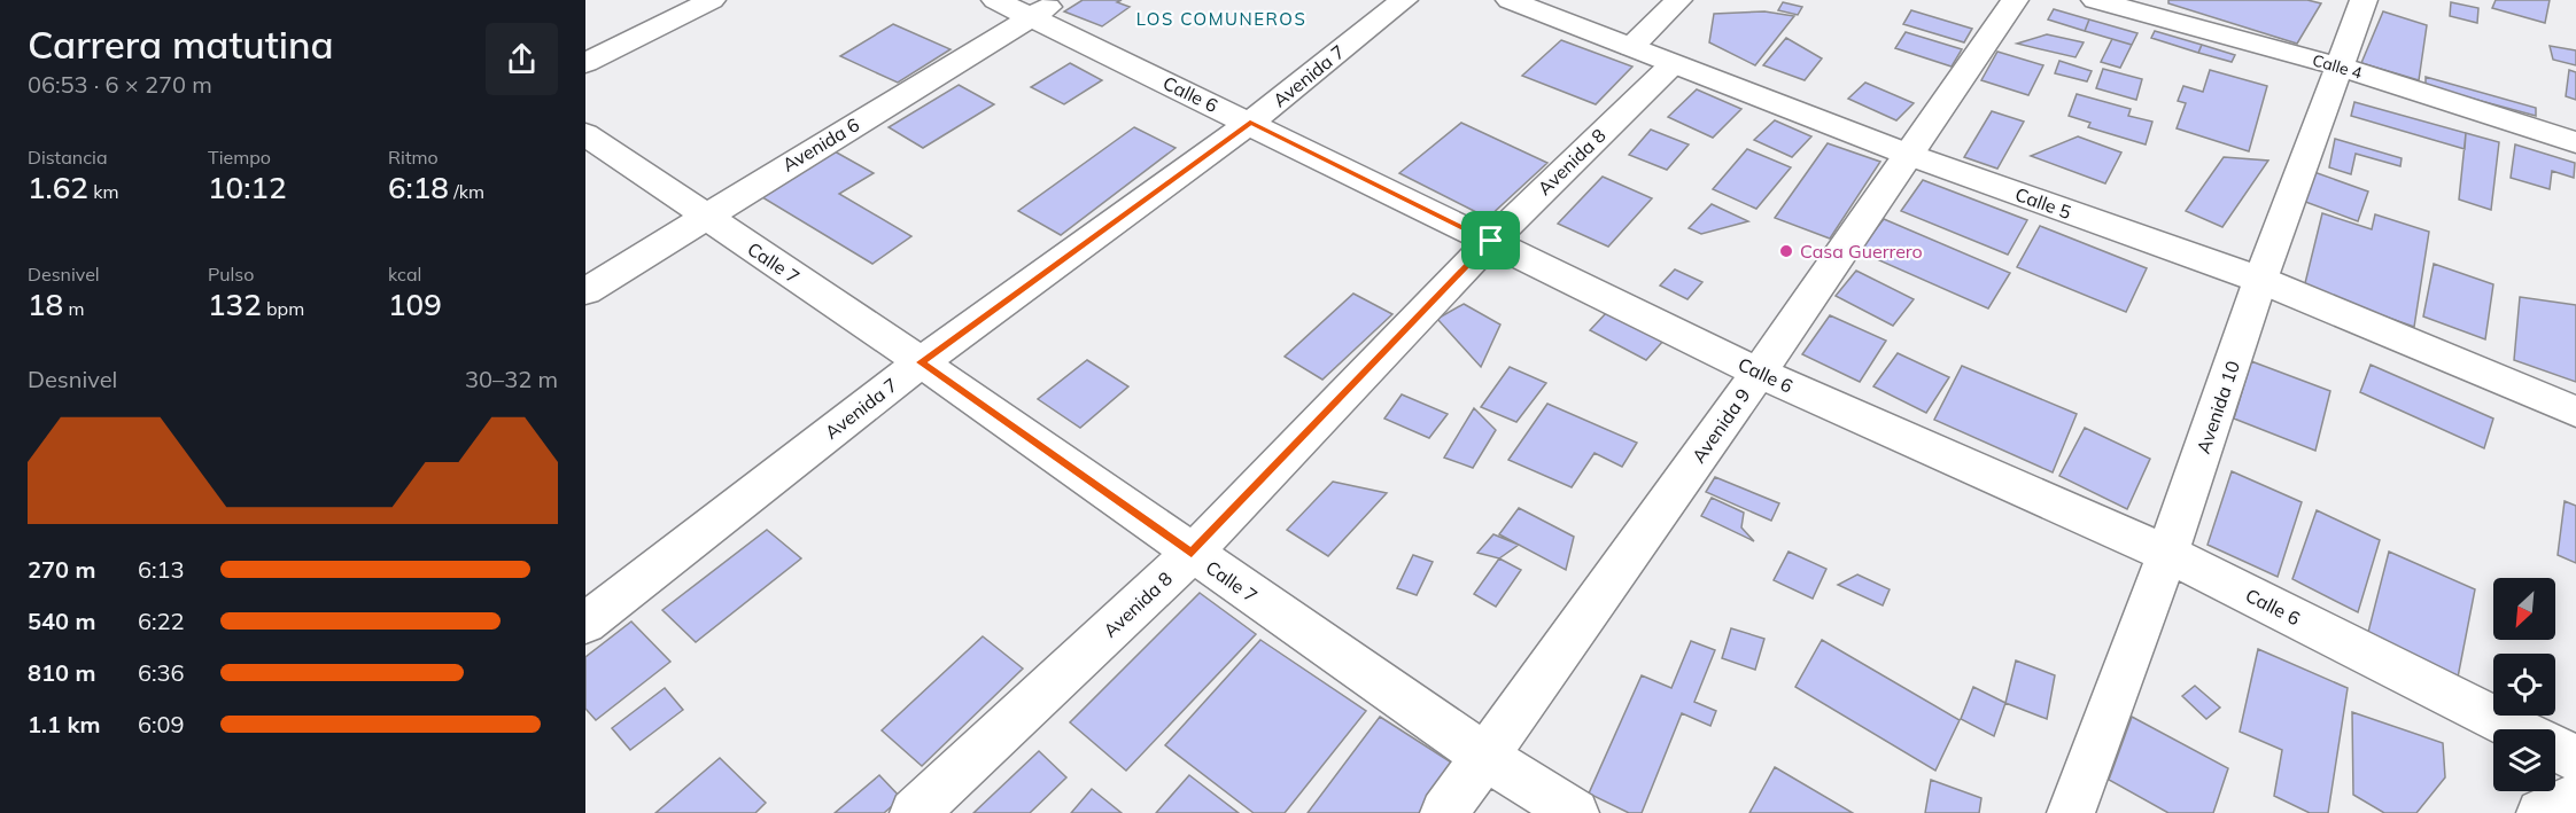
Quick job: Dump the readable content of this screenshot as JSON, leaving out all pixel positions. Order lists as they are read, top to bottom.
{
  "streets": {
    "street": [
      "Calle 4",
      "Avenida 7",
      "Calle 6",
      "Avenida 6",
      "Avenida 8",
      "Calle 5",
      "Calle 7",
      "Avenida 10",
      "Avenida 9"
    ]
  },
  "crossings": [
    ["Calle 4", "Avenida 10"],
    ["Avenida 7", "Calle 6"],
    ["Avenida 7", "Calle 7"],
    ["Calle 6", "Avenida 6"],
    ["Calle 6", "Avenida 8"],
    ["Calle 6", "Avenida 10"],
    ["Calle 6", "Avenida 9"],
    ["Avenida 6", "Calle 7"],
    ["Avenida 8", "Calle 5"],
    ["Avenida 8", "Calle 7"],
    ["Calle 5", "Avenida 10"],
    ["Calle 5", "Avenida 9"],
    ["Calle 7", "Avenida 9"]
  ],
  "districts": ["LOS COMUNEROS"],
  "places": ["Casa Guerrero"],
  "north": "bottom left",
  "page": {
    "heading": ["Carrera matutina", "06:53 · 6 × 270 m"],
    "stats": [
      ["Distancia", "1.62 km"],
      ["Tiempo", "10:12"],
      ["Ritmo", "6:18 /km"],
      ["Desnivel", "18 m"],
      ["Pulso", "132 bpm"],
      ["kcal", "109"]
    ],
    "chart": ["Desnivel", "30–32 m"],
    "list": [
      {
        "name": "270 m",
        "note": "6:13"
      },
      {
        "name": "540 m",
        "note": "6:22"
      },
      {
        "name": "810 m",
        "note": "6:36"
      },
      {
        "name": "1.1 km",
        "note": "6:09"
      }
    ]
  }
}
